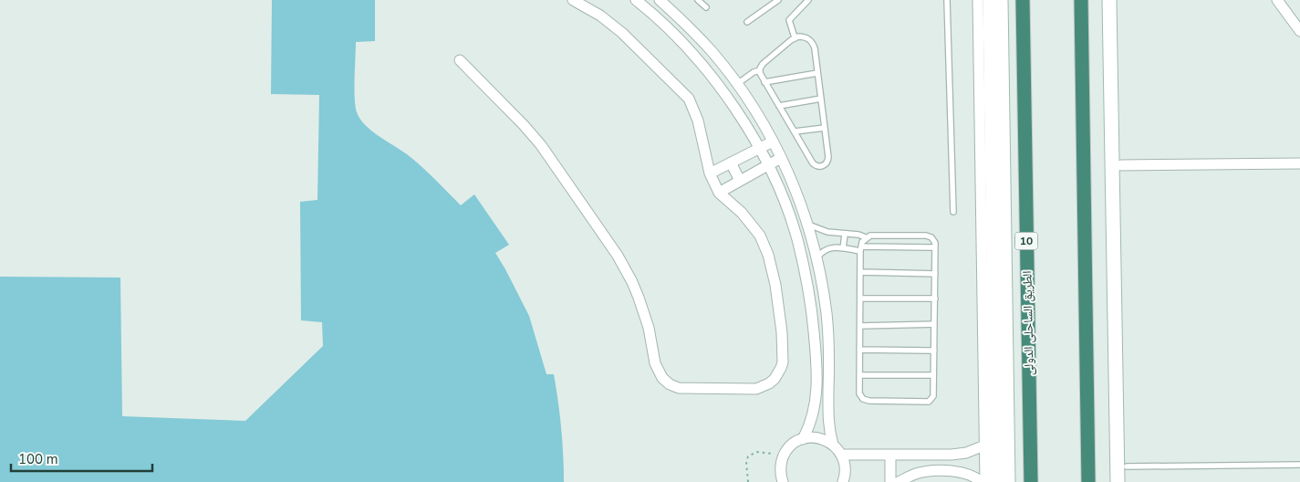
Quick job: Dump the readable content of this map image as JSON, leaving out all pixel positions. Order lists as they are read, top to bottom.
{
  "streets": {
    "highway": ["10", "الطريق الساحلى الدولى"]
  },
  "scale_bar": "100 m"
}
